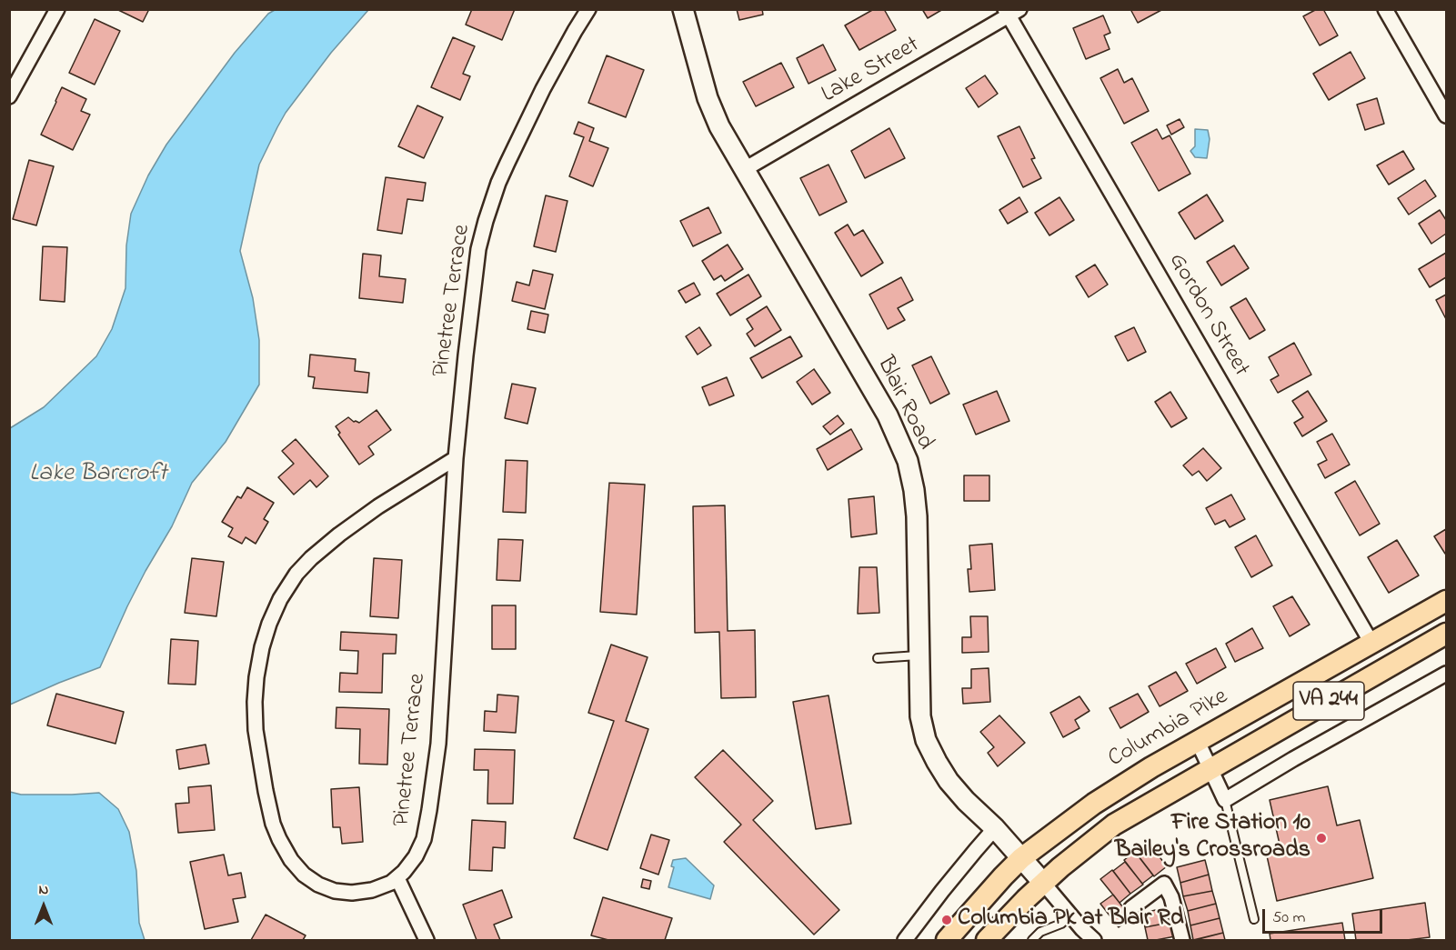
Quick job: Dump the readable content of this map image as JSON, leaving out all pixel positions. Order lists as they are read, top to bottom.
{
  "streets": {
    "main road": ["VA 244", "Columbia Pike"],
    "street": [
      "Lake Street",
      "Pinetree Terrace",
      "Gordon Street",
      "Blair Road"
    ]
  },
  "crossings": [
    ["Lake Street", "Gordon Street"],
    ["Lake Street", "Blair Road"],
    ["Gordon Street", "Columbia Pike"],
    ["Blair Road", "VA 244"],
    ["Blair Road", "Columbia Pike"]
  ],
  "water": ["Lake Barcroft"],
  "places": ["Fire Station 10 Bailey's Crossroads", "Columbia Pk at Blair Rd"],
  "scale_bar": "50 m",
  "north": "top"
}
